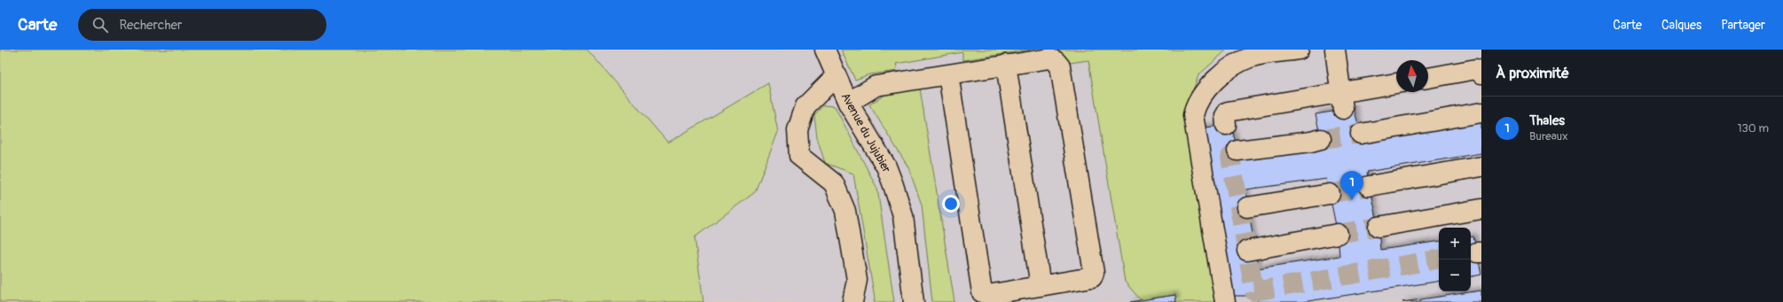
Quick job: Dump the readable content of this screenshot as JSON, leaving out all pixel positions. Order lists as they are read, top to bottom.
{
  "streets": {
    "street": ["Avenue du Jujubier"]
  },
  "north": "top",
  "page": {
    "header": "Carte",
    "search": "Rechercher",
    "nav": ["Carte", "Calques", "Partager"],
    "heading": "À proximité",
    "list": [
      {
        "mark": "1",
        "name": "Thales",
        "note": "Bureaux",
        "value": "130 m"
      }
    ],
    "pins": "1",
    "map_buttons": ["+", "−"]
  }
}
